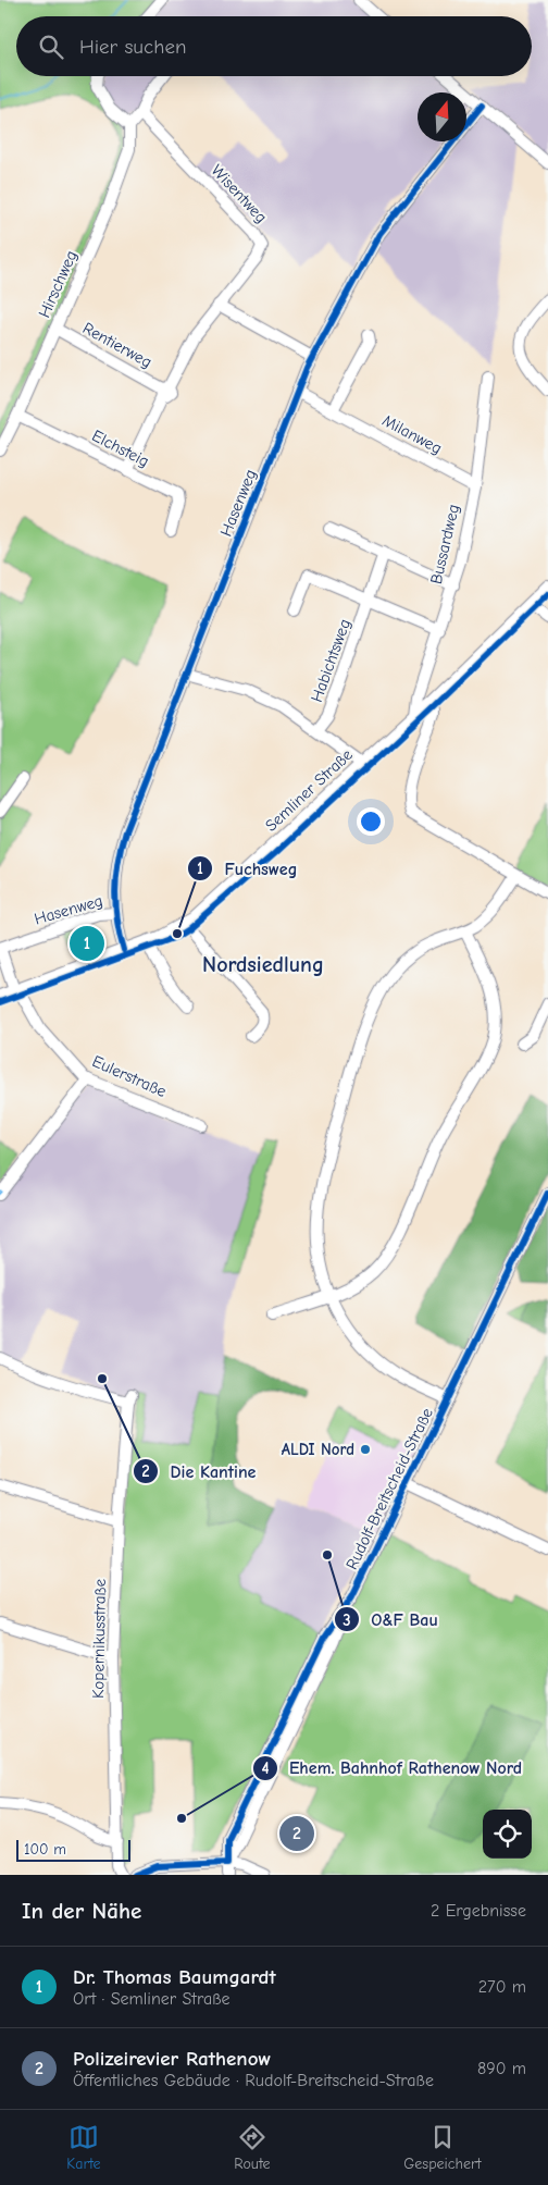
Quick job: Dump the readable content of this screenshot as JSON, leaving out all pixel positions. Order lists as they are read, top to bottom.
{
  "streets": {
    "street": [
      "Wisentweg",
      "Hirschweg",
      "Rentierweg",
      "Milanweg",
      "Elchsteig",
      "Hasenweg",
      "Bussardweg",
      "Habichtsweg",
      "Semliner Straße",
      "Eulerstraße",
      "Rudolf-Breitscheid-Straße",
      "Kopernikusstraße"
    ]
  },
  "crossings": [
    ["Wisentweg", "Rentierweg"],
    ["Wisentweg", "Elchsteig"],
    ["Hirschweg", "Rentierweg"],
    ["Hirschweg", "Elchsteig"],
    ["Milanweg", "Hasenweg"],
    ["Milanweg", "Bussardweg"],
    ["Hasenweg", "Semliner Straße"],
    ["Hasenweg", "Eulerstraße"],
    ["Bussardweg", "Semliner Straße"],
    ["Semliner Straße", "Eulerstraße"]
  ],
  "districts": ["Nordsiedlung"],
  "places": [
    "Fuchsweg",
    "Die Kantine",
    "ALDI Nord",
    "O&F Bau",
    "Ehem. Bahnhof Rathenow Nord"
  ],
  "scale_bar": "100 m",
  "north": "top",
  "page": {
    "search": "Hier suchen",
    "pins": ["1", "2"],
    "scale": "100 m",
    "heading": ["In der Nähe", "2 Ergebnisse"],
    "list": [
      {
        "mark": "1",
        "name": "Dr. Thomas Baumgardt",
        "note": "Ort · Semliner Straße",
        "value": "270 m"
      },
      {
        "mark": "2",
        "name": "Polizeirevier Rathenow",
        "note": "Öffentliches Gebäude · Rudolf-Breitscheid-Straße",
        "value": "890 m"
      }
    ],
    "nav": ["Karte", "Route", "Gespeichert"]
  }
}
